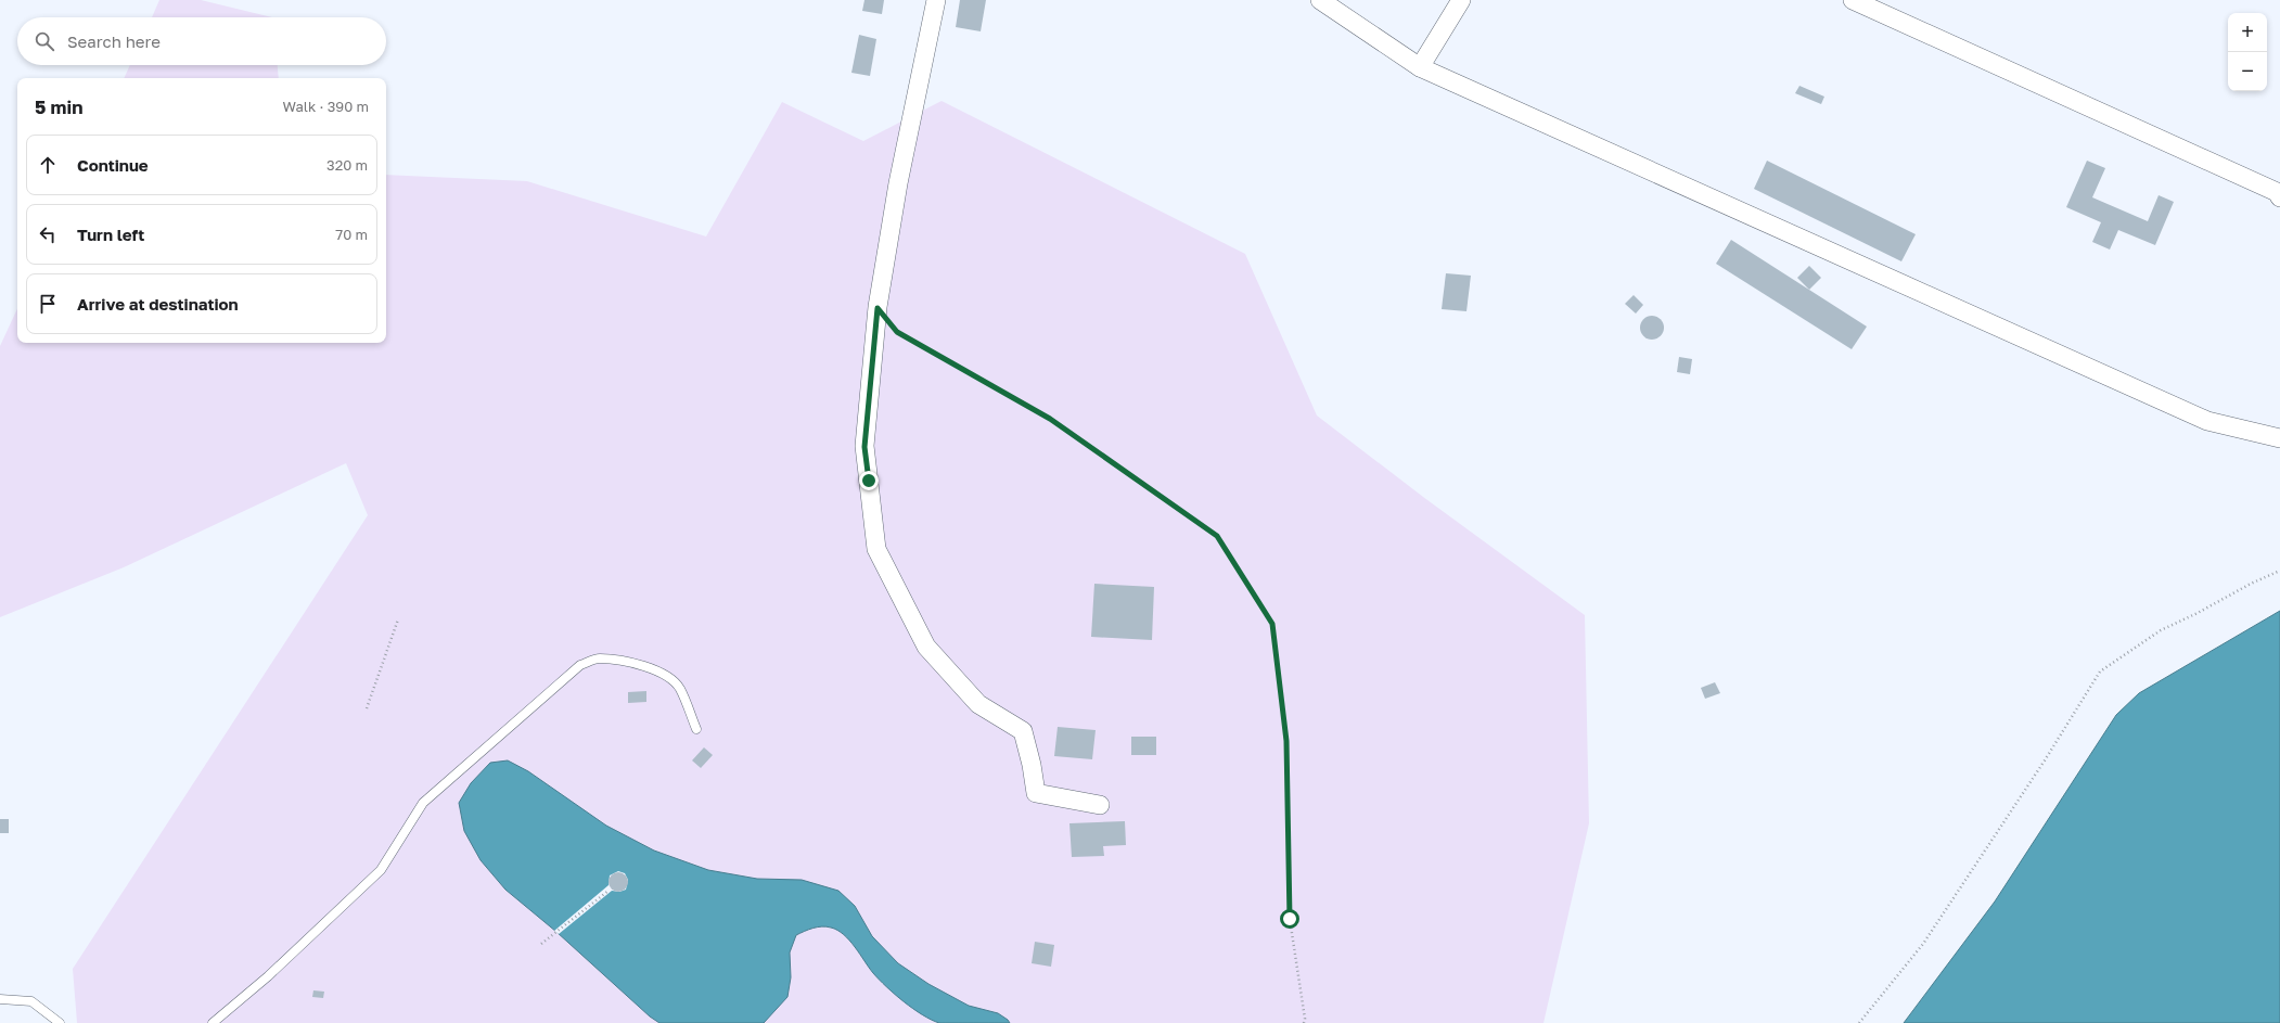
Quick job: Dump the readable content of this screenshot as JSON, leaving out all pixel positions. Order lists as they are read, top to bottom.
{
  "page": {
    "map_buttons": ["+", "−"],
    "search": "Search here",
    "heading": ["5 min", "Walk · 390 m"],
    "list": [
      ["Continue", "320 m"],
      ["Turn left", "70 m"],
      "Arrive at destination"
    ]
  }
}
